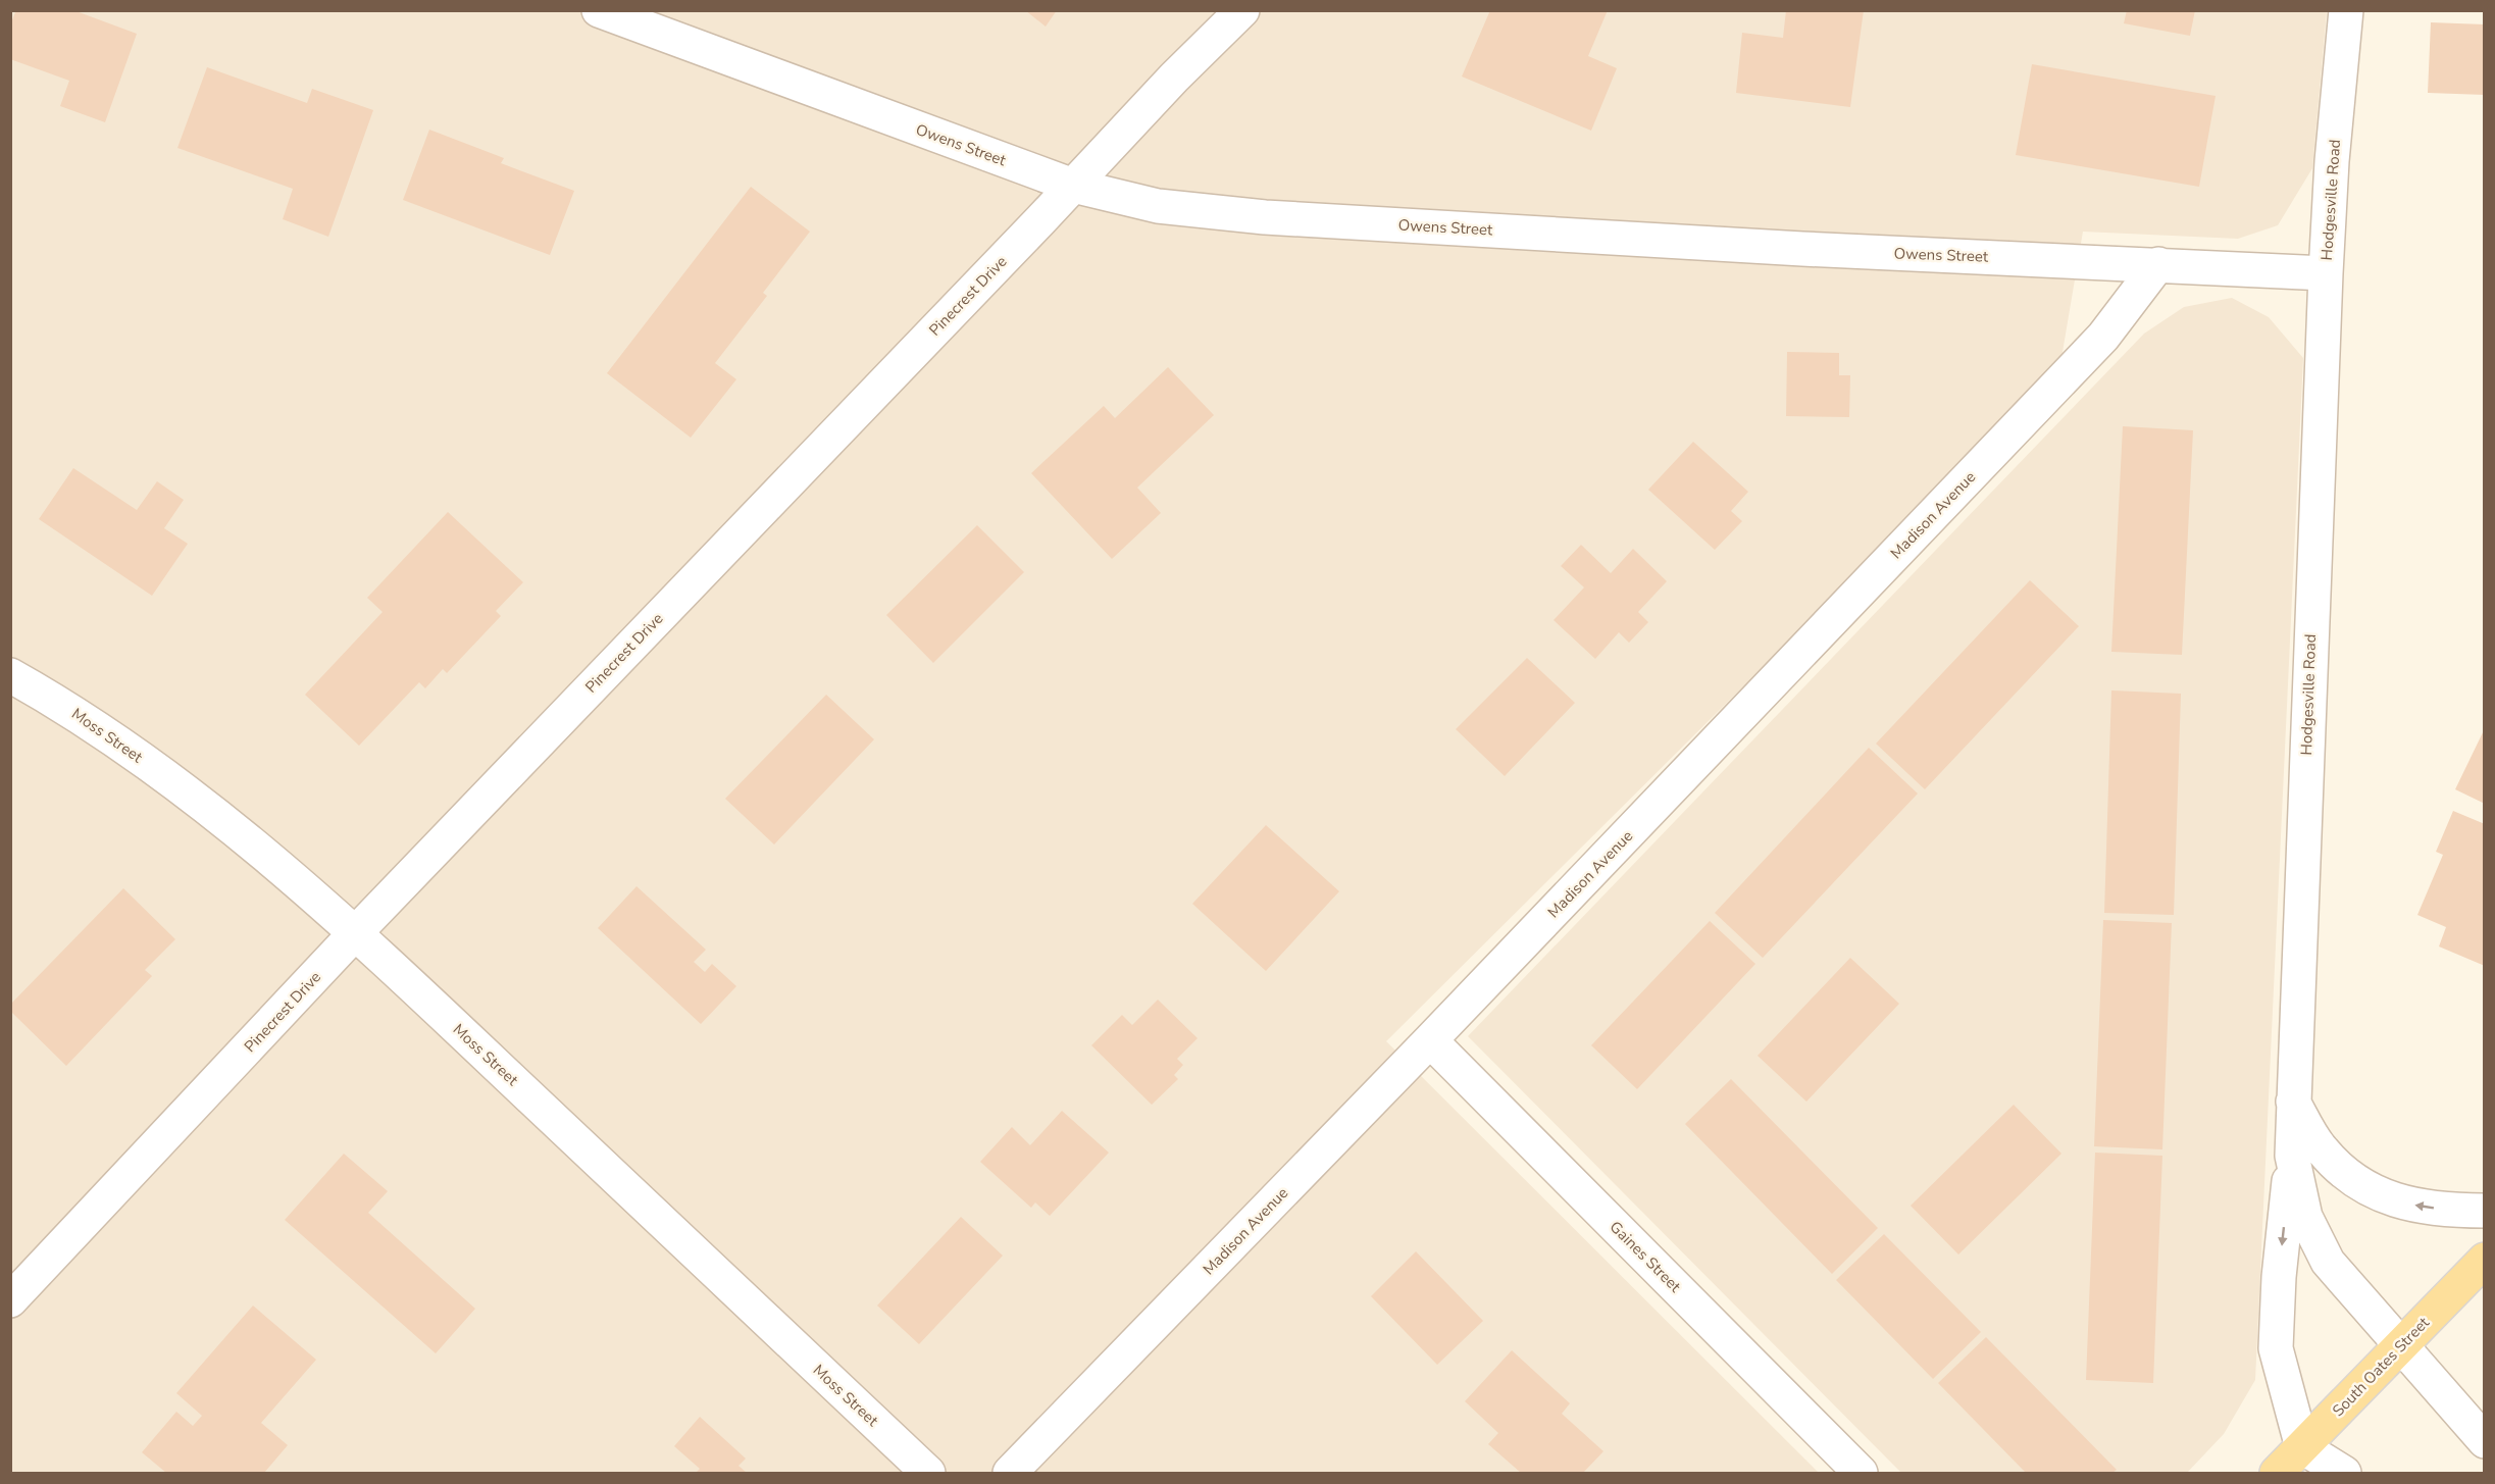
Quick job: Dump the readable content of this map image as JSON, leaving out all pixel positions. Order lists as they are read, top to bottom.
{
  "streets": {
    "main road": ["South Oates Street"],
    "street": [
      "Owens Street",
      "Hodgesville Road",
      "Pinecrest Drive",
      "Madison Avenue",
      "Moss Street",
      "Gaines Street"
    ]
  },
  "crossings": [
    ["Owens Street", "Hodgesville Road"],
    ["Owens Street", "Pinecrest Drive"],
    ["Owens Street", "Madison Avenue"],
    ["Hodgesville Road", "South Oates Street"],
    ["Pinecrest Drive", "Moss Street"],
    ["Madison Avenue", "Gaines Street"]
  ]
}
